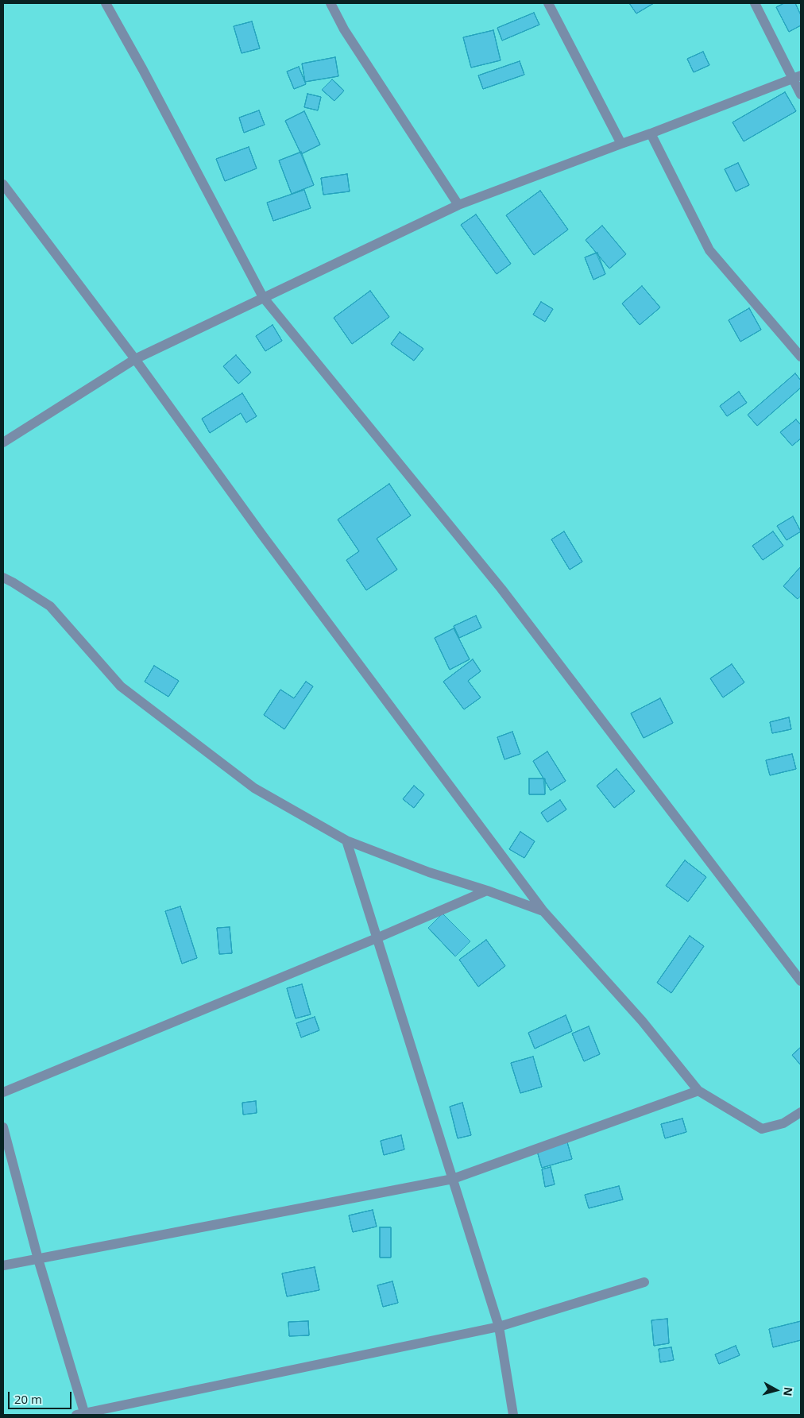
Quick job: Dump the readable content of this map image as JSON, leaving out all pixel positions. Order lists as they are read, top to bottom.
{
  "scale_bar": "20 m",
  "north": "right"
}
